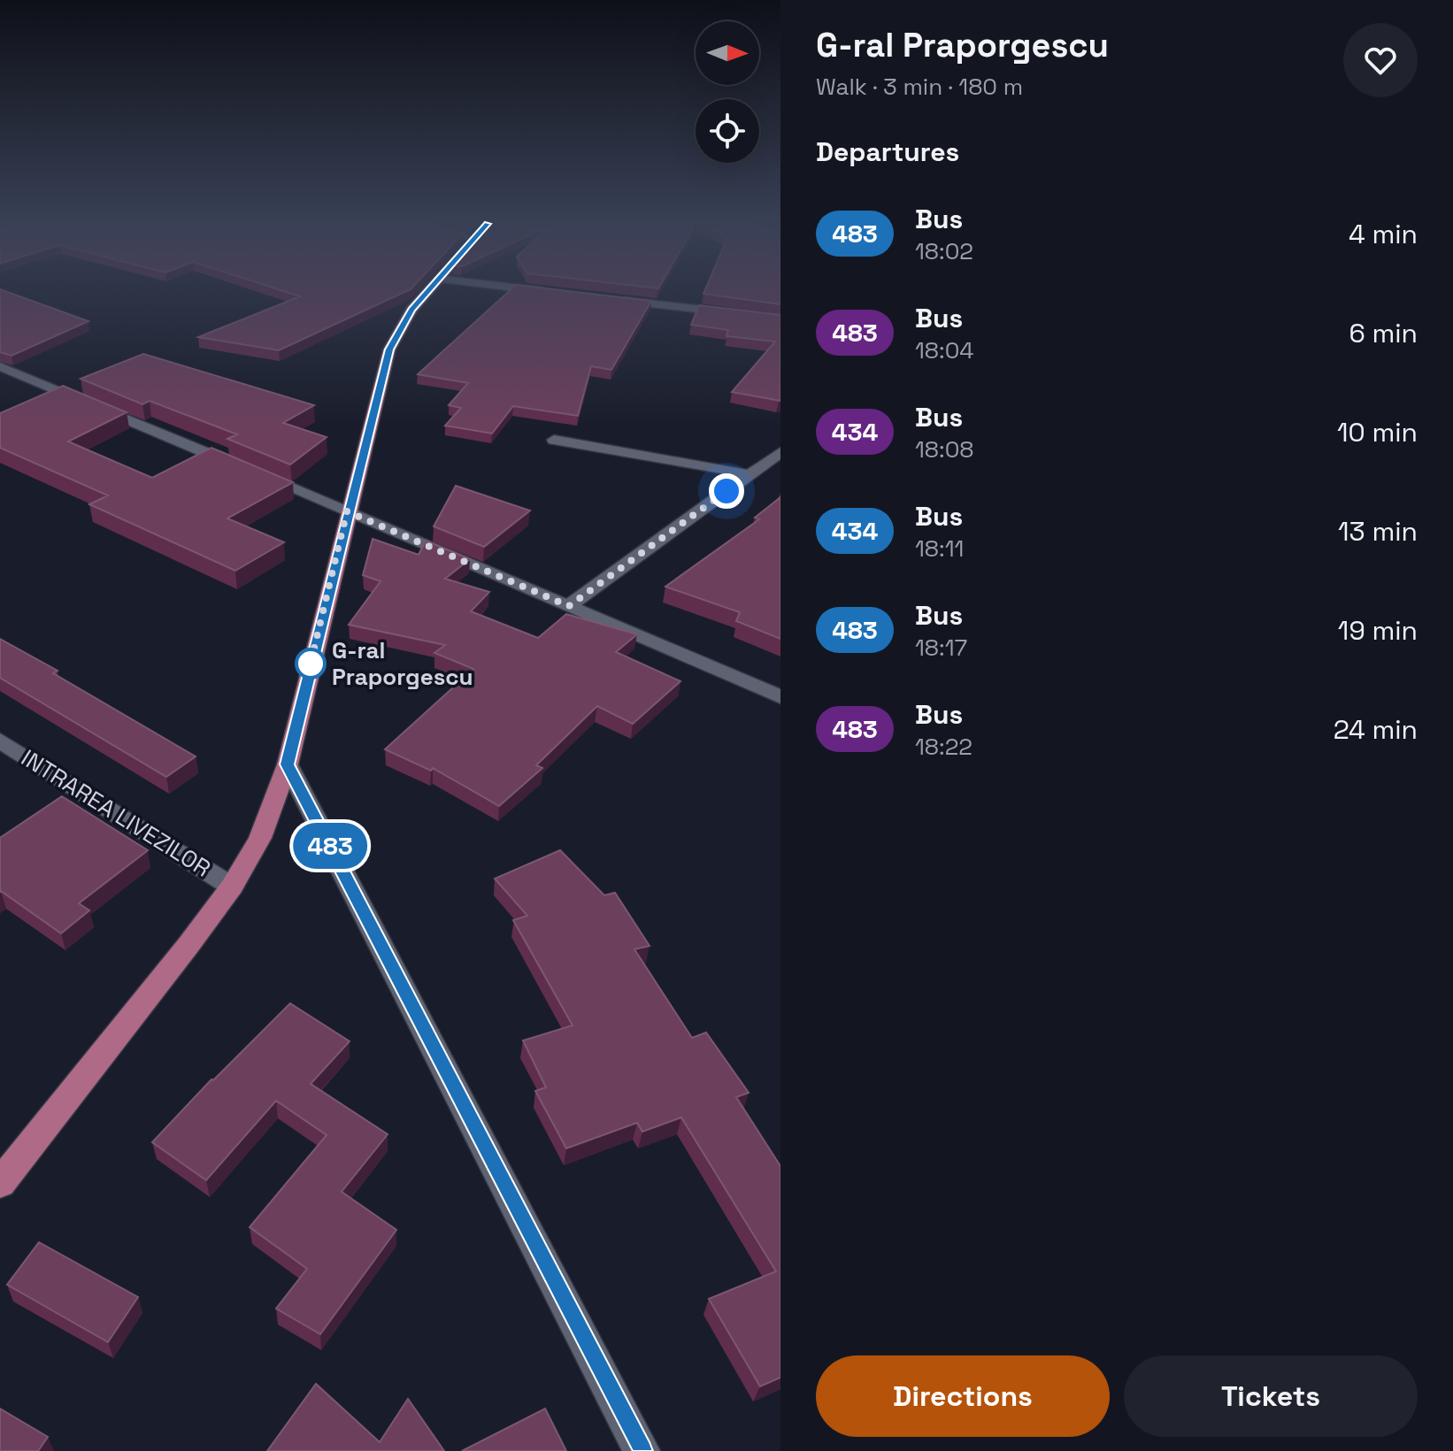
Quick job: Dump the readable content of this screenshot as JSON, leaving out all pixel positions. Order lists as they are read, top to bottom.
{
  "streets": {
    "street": ["INTRAREA LIVEZILOR"]
  },
  "places": ["G-ral Praporgescu"],
  "lines": ["bus line 483"],
  "north": "right",
  "page": {
    "on_map": "483",
    "heading": [
      ["G-ral Praporgescu", "Walk · 3 min · 180 m"],
      "Departures"
    ],
    "list": [
      {
        "mark": "483",
        "name": "Bus",
        "note": "18:02",
        "value": "4 min"
      },
      {
        "mark": "483",
        "name": "Bus",
        "note": "18:04",
        "value": "6 min"
      },
      {
        "mark": "434",
        "name": "Bus",
        "note": "18:08",
        "value": "10 min"
      },
      {
        "mark": "434",
        "name": "Bus",
        "note": "18:11",
        "value": "13 min"
      },
      {
        "mark": "483",
        "name": "Bus",
        "note": "18:17",
        "value": "19 min"
      },
      {
        "mark": "483",
        "name": "Bus",
        "note": "18:22",
        "value": "24 min"
      }
    ],
    "buttons": ["Directions", "Tickets"]
  }
}
